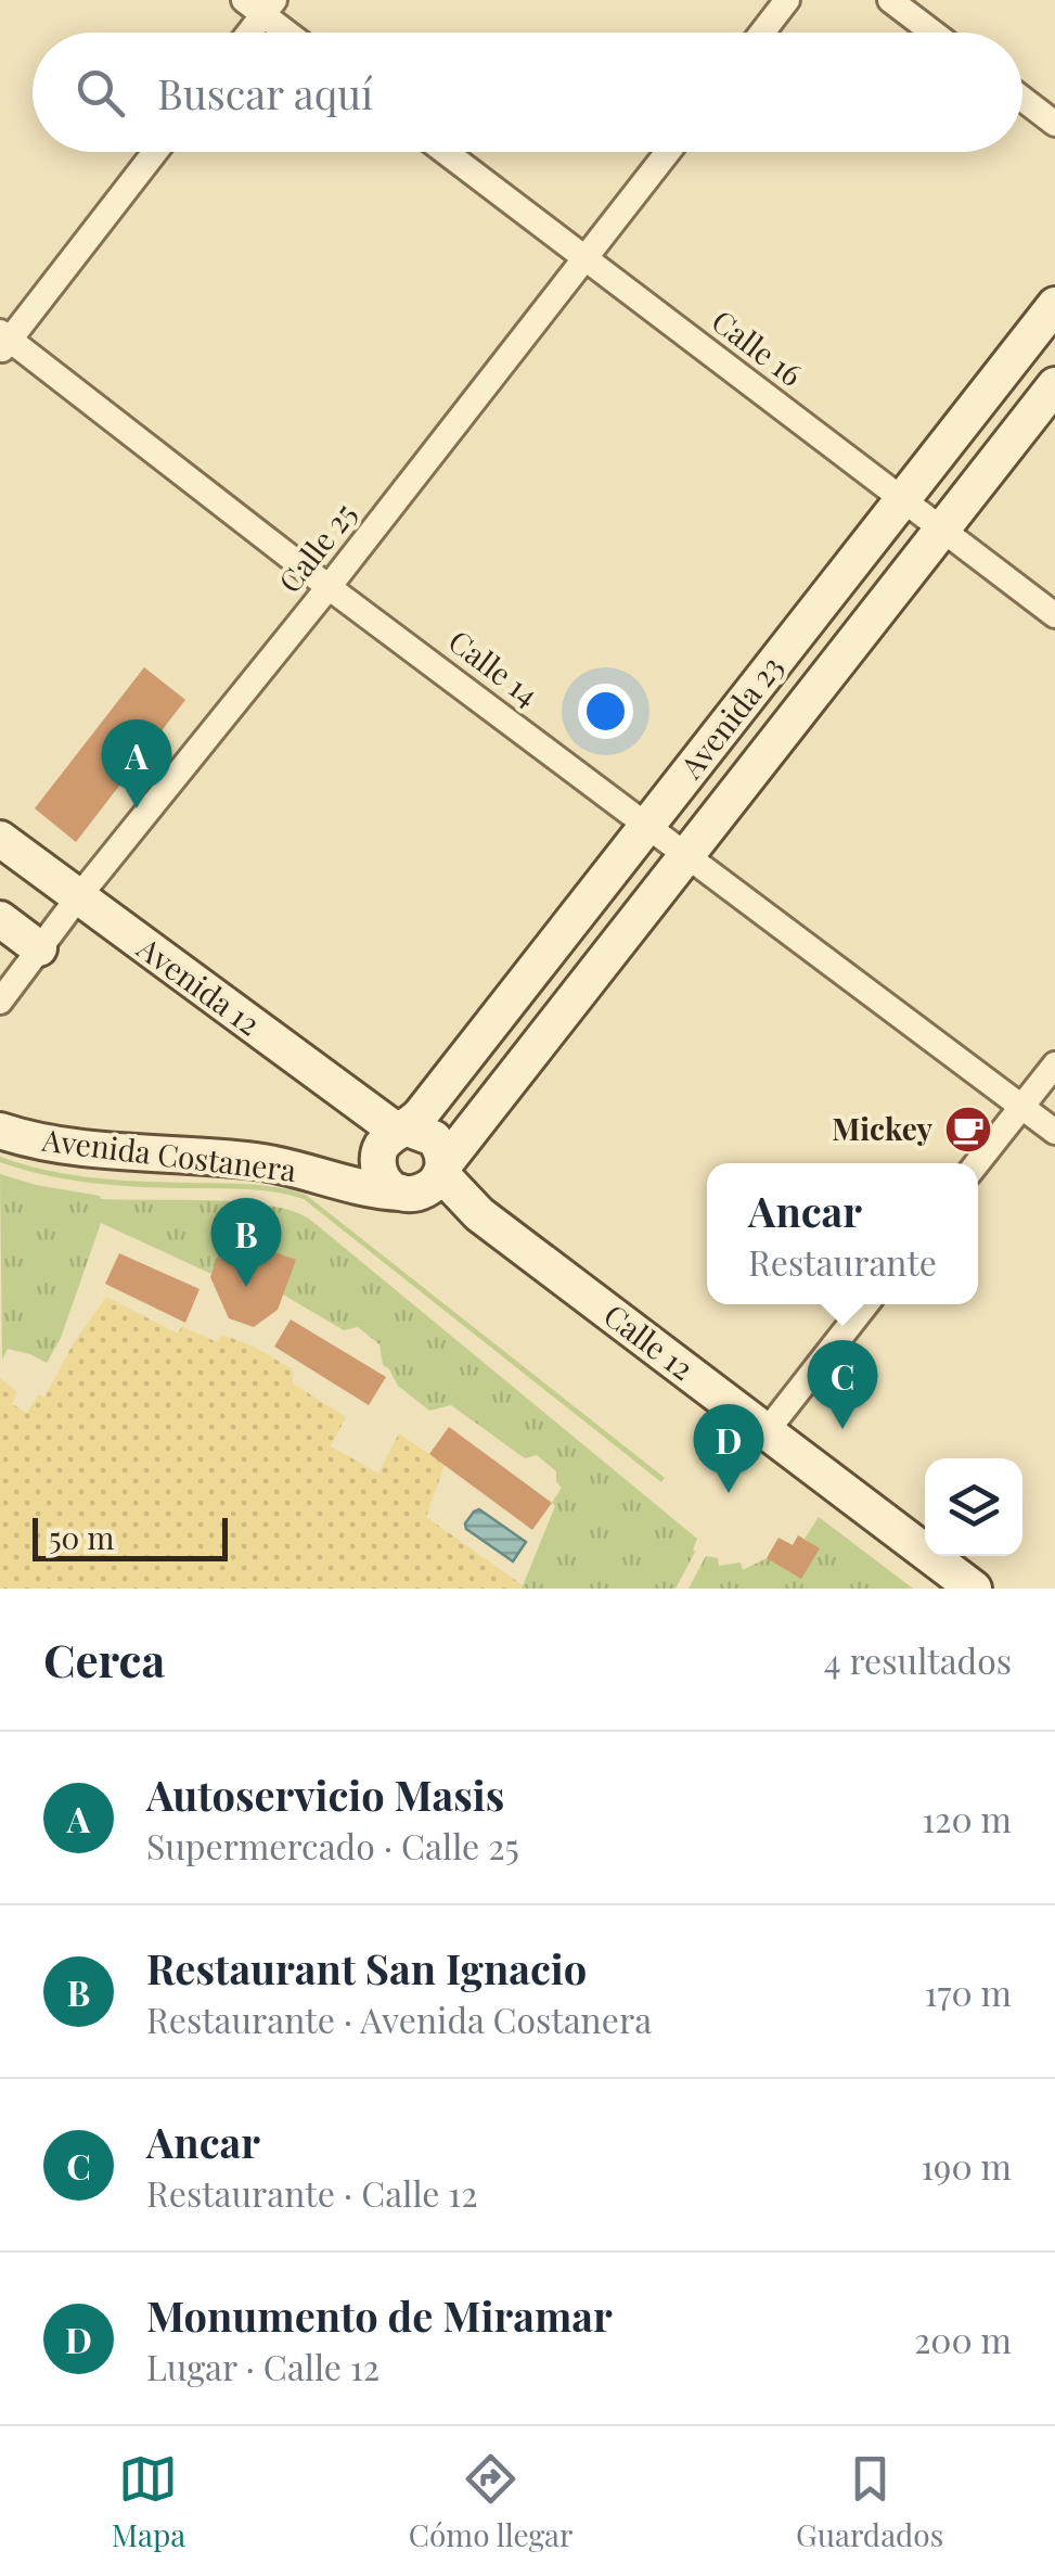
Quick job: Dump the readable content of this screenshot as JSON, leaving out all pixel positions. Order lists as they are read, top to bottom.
{
  "streets": {
    "main road": [
      "Avenida 23",
      "Avenida 12",
      "Avenida Costanera",
      "Calle 12"
    ],
    "street": ["Calle 16", "Calle 25", "Calle 14"]
  },
  "crossings": [
    ["Calle 16", "Calle 25"],
    ["Calle 16", "Avenida 23"],
    ["Calle 25", "Calle 14"],
    ["Calle 25", "Avenida 12"],
    ["Calle 14", "Avenida 23"],
    ["Avenida 23", "Avenida 12"],
    ["Avenida 23", "Avenida Costanera"],
    ["Avenida 23", "Calle 12"],
    ["Avenida 12", "Avenida Costanera"],
    ["Avenida 12", "Calle 12"],
    ["Avenida Costanera", "Calle 12"]
  ],
  "places": {
    "cafe": ["Mickey"]
  },
  "scale_bar": "50 m",
  "page": {
    "search": "Buscar aquí",
    "pins": [
      "A",
      "B",
      "C",
      "D"
    ],
    "popup": ["Ancar", "Restaurante"],
    "scale": "50 m",
    "heading": ["Cerca", "4 resultados"],
    "list": [
      {
        "mark": "A",
        "name": "Autoservicio Masis",
        "note": "Supermercado · Calle 25",
        "value": "120 m"
      },
      {
        "mark": "B",
        "name": "Restaurant San Ignacio",
        "note": "Restaurante · Avenida Costanera",
        "value": "170 m"
      },
      {
        "mark": "C",
        "name": "Ancar",
        "note": "Restaurante · Calle 12",
        "value": "190 m"
      },
      {
        "mark": "D",
        "name": "Monumento de Miramar",
        "note": "Lugar · Calle 12",
        "value": "200 m"
      }
    ],
    "nav": ["Mapa", "Cómo llegar", "Guardados"]
  }
}
